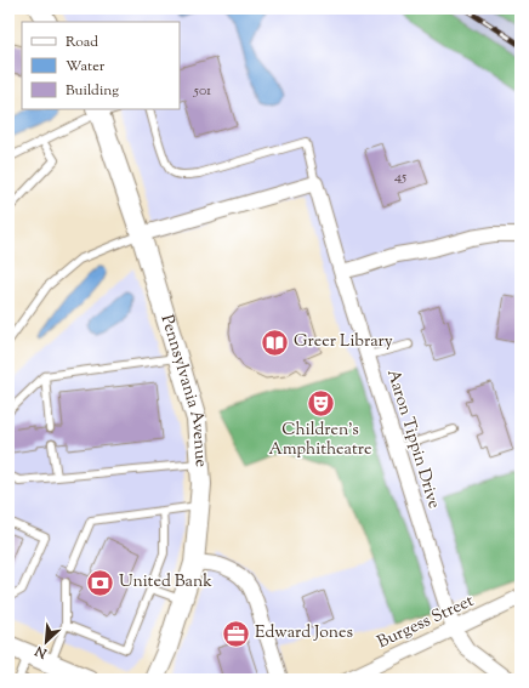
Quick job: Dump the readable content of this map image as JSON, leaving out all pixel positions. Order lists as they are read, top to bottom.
{
  "streets": {
    "street": ["Pennsylvania Avenue", "Aaron Tippin Drive", "Burgess Street"]
  },
  "crossings": [
    ["Aaron Tippin Drive", "Burgess Street"]
  ],
  "places": {
    "library": ["Greer Library"],
    "theatre": ["Children's Amphitheatre"],
    "bank": ["United Bank"],
    "office": ["Edward Jones"]
  },
  "house_numbers": ["501", "45"],
  "legend": ["Road", "Water", "Building"],
  "north": "bottom left"
}
